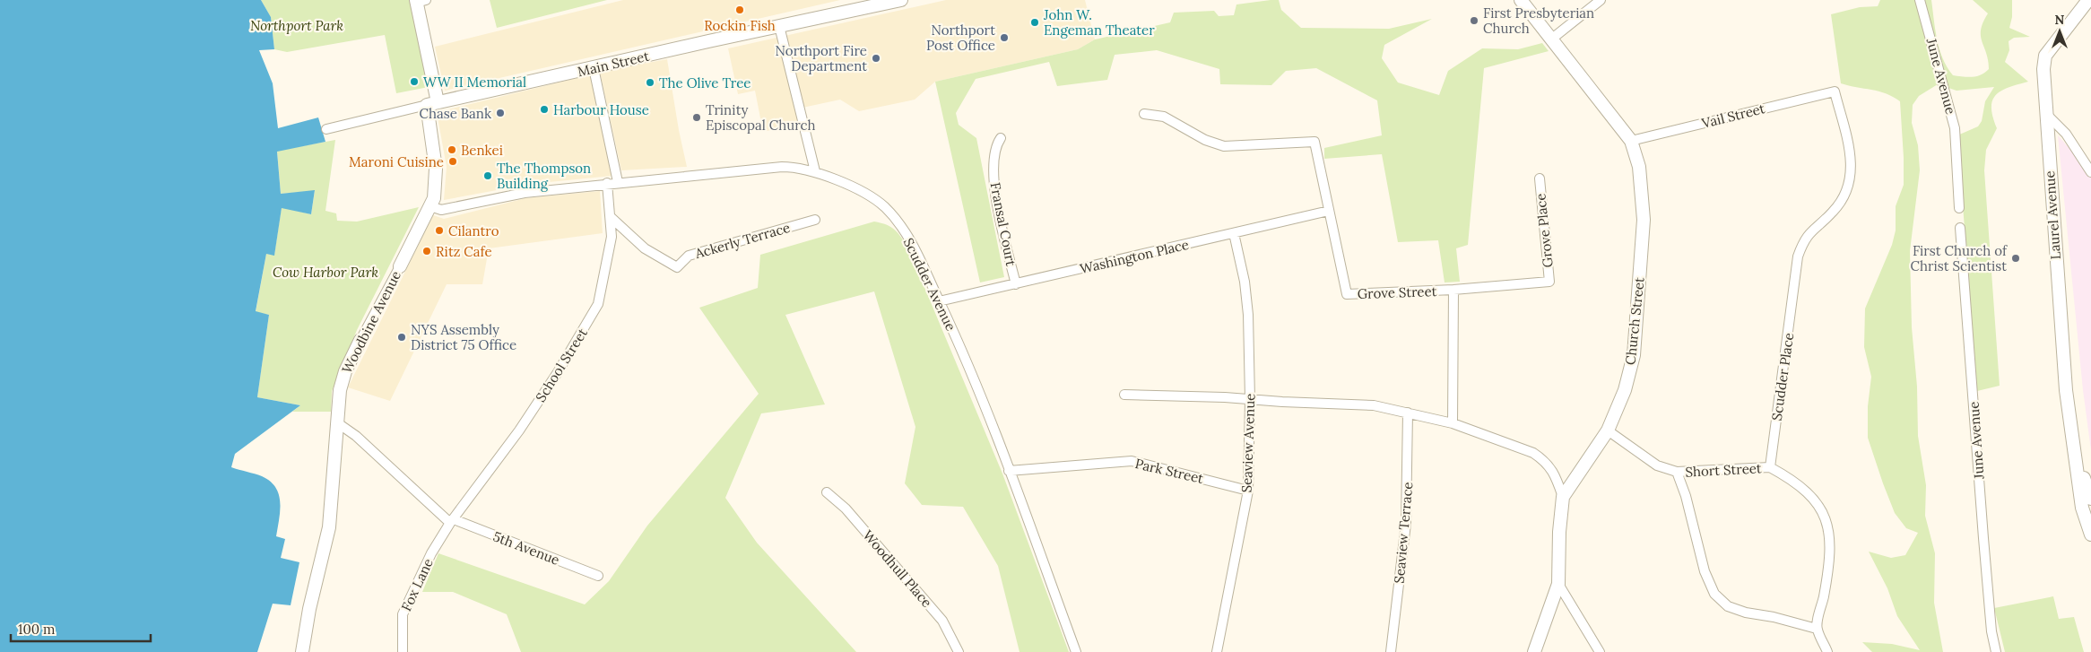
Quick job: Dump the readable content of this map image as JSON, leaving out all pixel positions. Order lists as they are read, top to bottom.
{
  "streets": {
    "main road": [
      "Main Street",
      "Laurel Avenue",
      "Church Street",
      "Woodbine Avenue"
    ],
    "street": [
      "June Avenue",
      "Vail Street",
      "Fransal Court",
      "Grove Place",
      "Ackerly Terrace",
      "Washington Place",
      "Scudder Avenue",
      "Grove Street",
      "School Street",
      "Scudder Place",
      "Seaview Avenue",
      "Short Street",
      "Park Street",
      "Seaview Terrace",
      "5th Avenue",
      "Woodhull Place",
      "Fox Lane"
    ]
  },
  "crossings": [
    ["Main Street", "Woodbine Avenue"],
    ["Vail Street", "Church Street"],
    ["Vail Street", "Scudder Place"],
    ["Fransal Court", "Washington Place"],
    ["Grove Place", "Grove Street"],
    ["Ackerly Terrace", "School Street"],
    ["Washington Place", "Scudder Avenue"],
    ["Washington Place", "Grove Street"],
    ["Washington Place", "Seaview Avenue"],
    ["Scudder Avenue", "Woodbine Avenue"],
    ["Scudder Avenue", "School Street"],
    ["Scudder Avenue", "Park Street"],
    ["Church Street", "Short Street"],
    ["Woodbine Avenue", "5th Avenue"],
    ["School Street", "5th Avenue"],
    ["School Street", "Fox Lane"],
    ["Scudder Place", "Short Street"],
    ["Seaview Avenue", "Park Street"],
    ["5th Avenue", "Fox Lane"]
  ],
  "parks": ["Northport Park", "Cow Harbor Park"],
  "places": [
    "Rockin Fish",
    "First Presbyterian Church",
    "John W. Engeman Theater",
    "Northport Post Office",
    "Northport Fire Department",
    "WW II Memorial",
    "The Olive Tree",
    "Harbour House",
    "Chase Bank",
    "Trinity Episcopal Church",
    "Benkei",
    "Maroni Cuisine",
    "The Thompson Building",
    "Cilantro",
    "Ritz Cafe",
    "First Church of Christ Scientist",
    "NYS Assembly District 75 Office"
  ],
  "scale_bar": "100 m",
  "north": "top"
}
